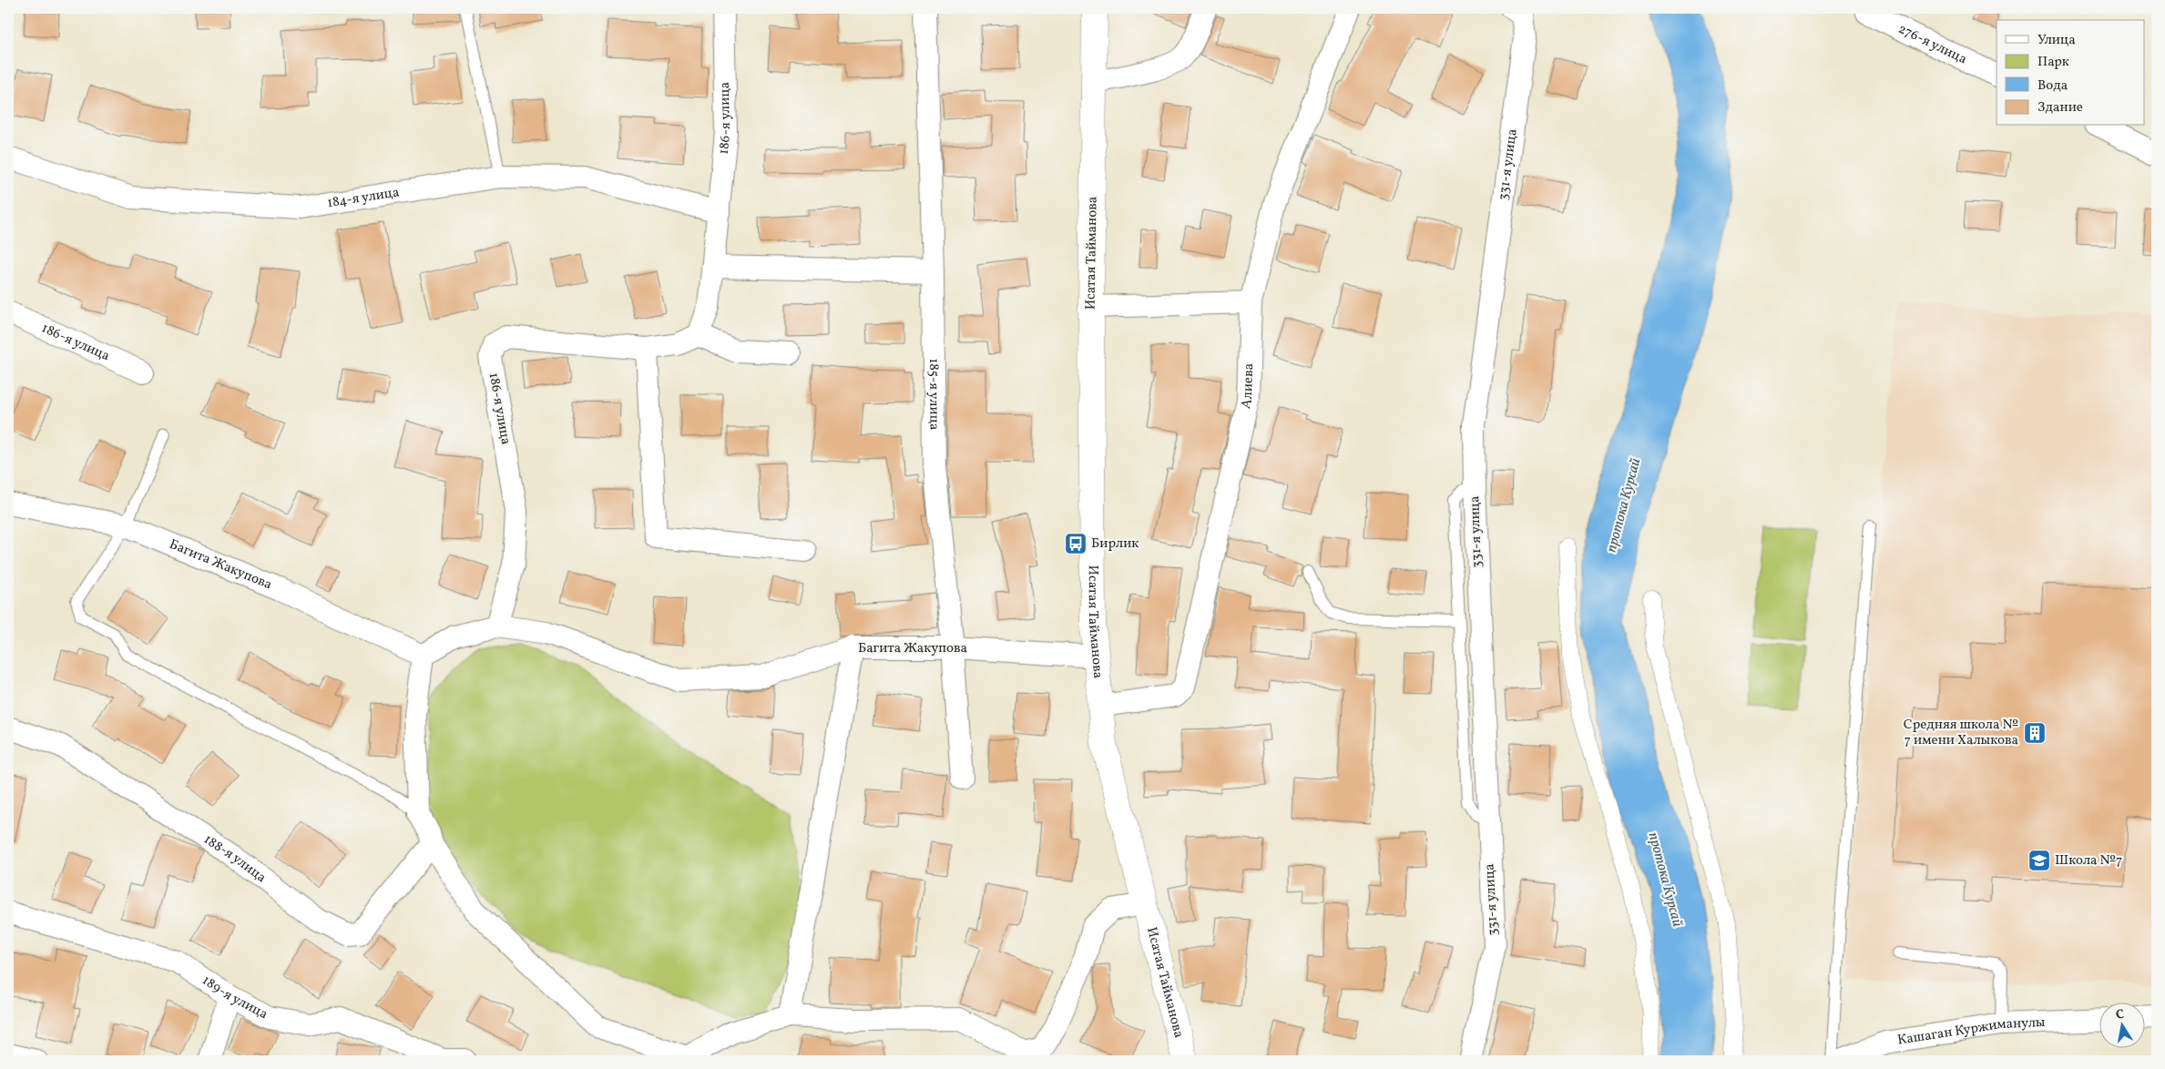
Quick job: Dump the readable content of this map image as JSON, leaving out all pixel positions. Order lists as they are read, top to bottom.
{
  "streets": {
    "street": [
      "276-я улица",
      "186-я улица",
      "331-я улица",
      "184-я улица",
      "Исатая Тайманова",
      "Алиева",
      "185-я улица",
      "Багита Жакупова",
      "188-я улица",
      "189-я улица",
      "Кашаган Куржиманулы"
    ]
  },
  "crossings": [
    ["186-я улица", "184-я улица"],
    ["186-я улица", "Багита Жакупова"],
    ["Исатая Тайманова", "Алиева"],
    ["Исатая Тайманова", "Багита Жакупова"],
    ["185-я улица", "Багита Жакупова"]
  ],
  "water": ["протока Курсай"],
  "places": {
    "bus stop": ["Бирлик"],
    "building": ["Средняя школа № 7 имени Халыкова"],
    "school or university": ["Школа №7"]
  },
  "legend": [
    "Улица",
    "Парк",
    "Вода",
    "Здание"
  ],
  "north": "top"
}
